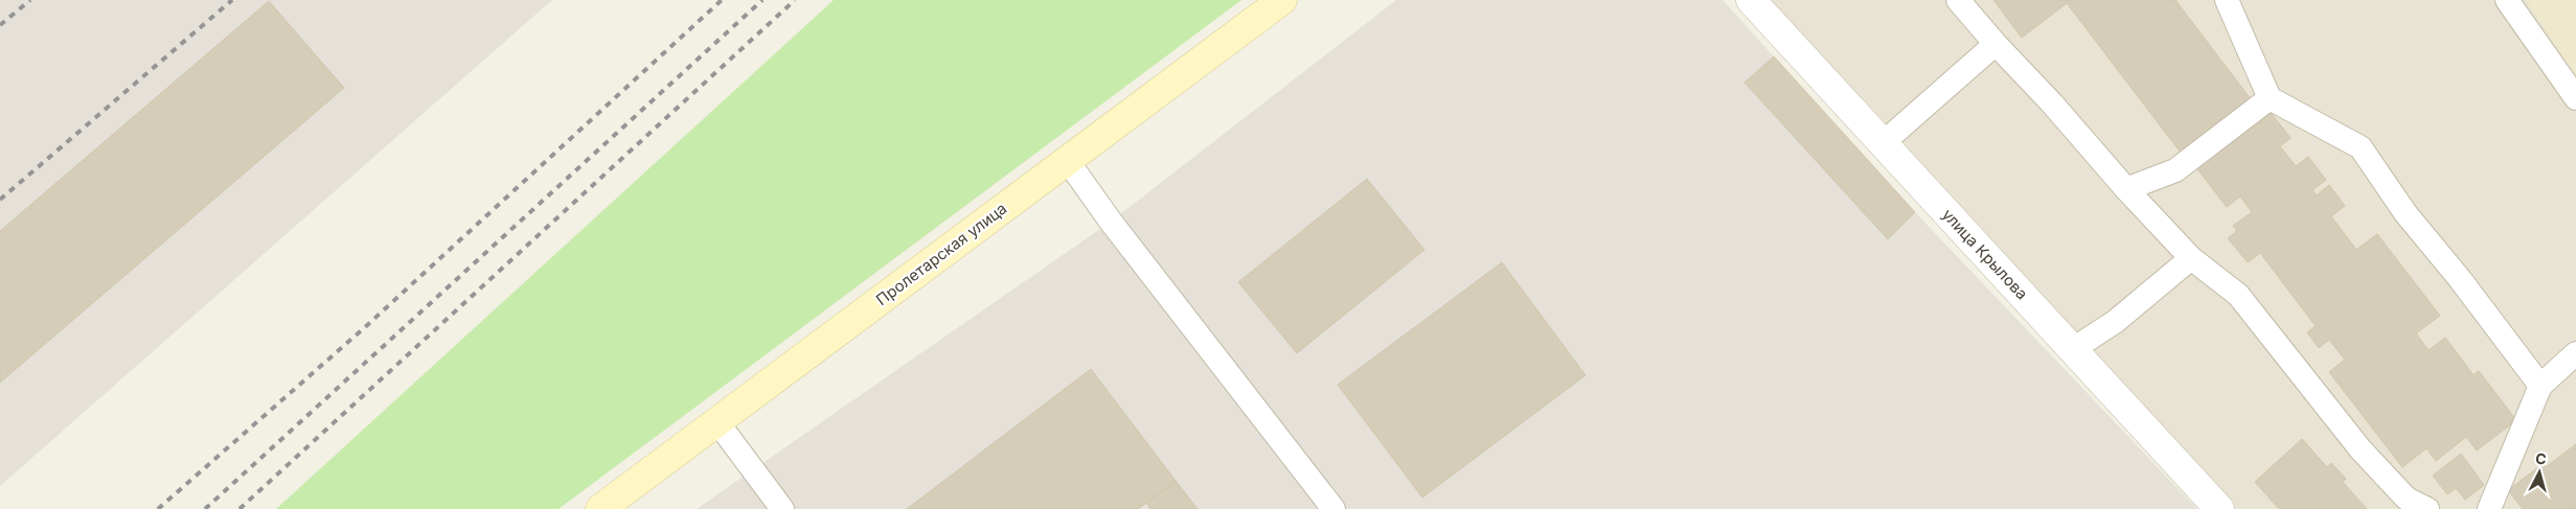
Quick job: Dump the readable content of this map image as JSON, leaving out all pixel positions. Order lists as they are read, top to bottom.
{
  "streets": {
    "street": ["Пролетарская улица", "улица Крылова"]
  },
  "north": "top"
}
